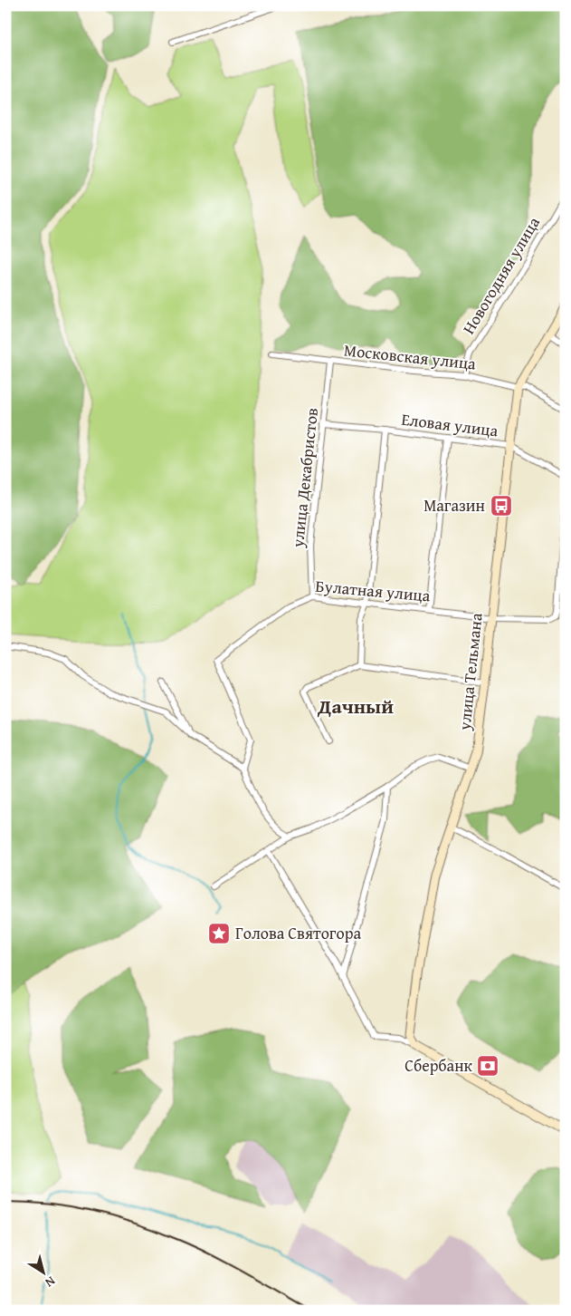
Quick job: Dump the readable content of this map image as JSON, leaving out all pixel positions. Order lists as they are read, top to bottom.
{
  "streets": {
    "street": [
      "Новогодняя улица",
      "Московская улица",
      "Еловая улица",
      "улица Декабристов",
      "Булатная улица",
      "улица Тельмана"
    ]
  },
  "crossings": [
    ["Новогодняя улица", "Московская улица"],
    ["Московская улица", "улица Декабристов"],
    ["Московская улица", "улица Тельмана"],
    ["Еловая улица", "улица Декабристов"],
    ["Еловая улица", "улица Тельмана"],
    ["улица Декабристов", "Булатная улица"],
    ["Булатная улица", "улица Тельмана"]
  ],
  "districts": ["Дачный"],
  "places": {
    "bus stop": ["Магазин"],
    "place": ["Голова Святогора"],
    "bank": ["Сбербанк"]
  },
  "north": "bottom right"
}
